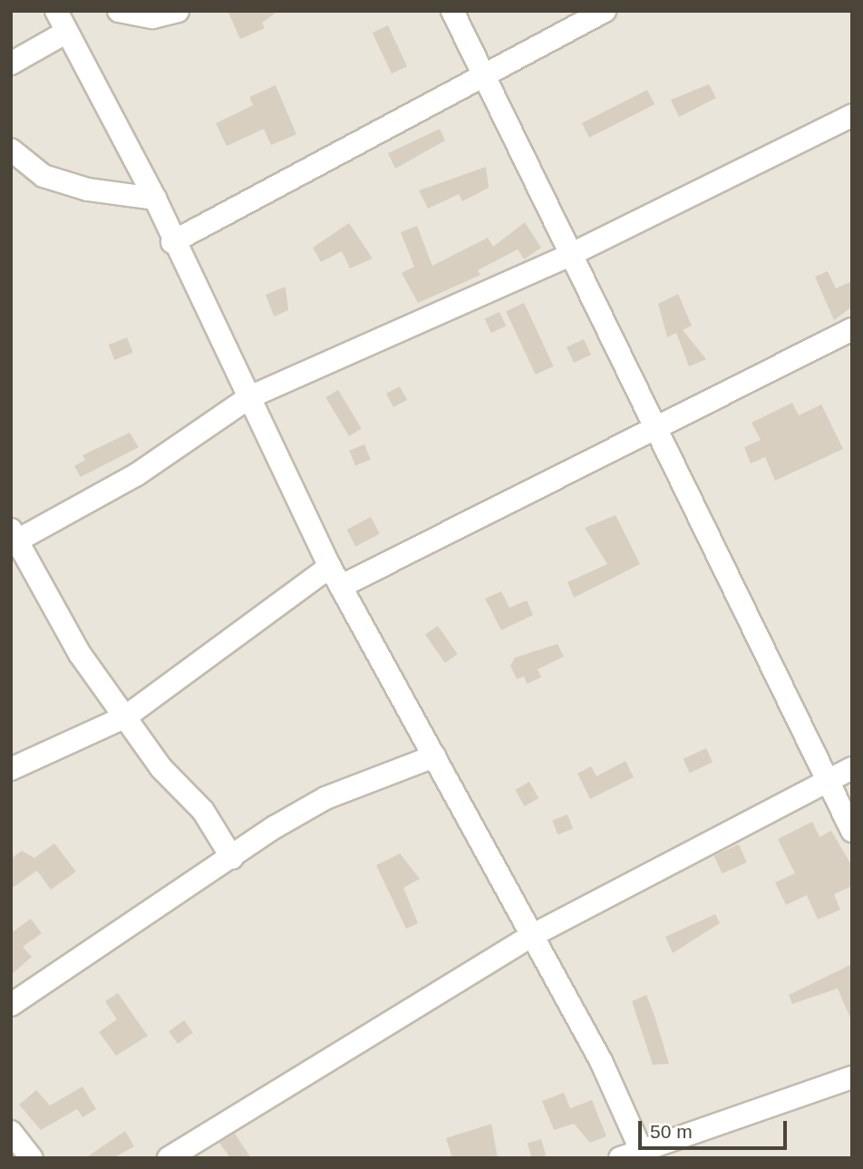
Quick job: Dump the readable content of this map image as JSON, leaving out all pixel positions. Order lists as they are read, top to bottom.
{
  "scale_bar": "50 m"
}
